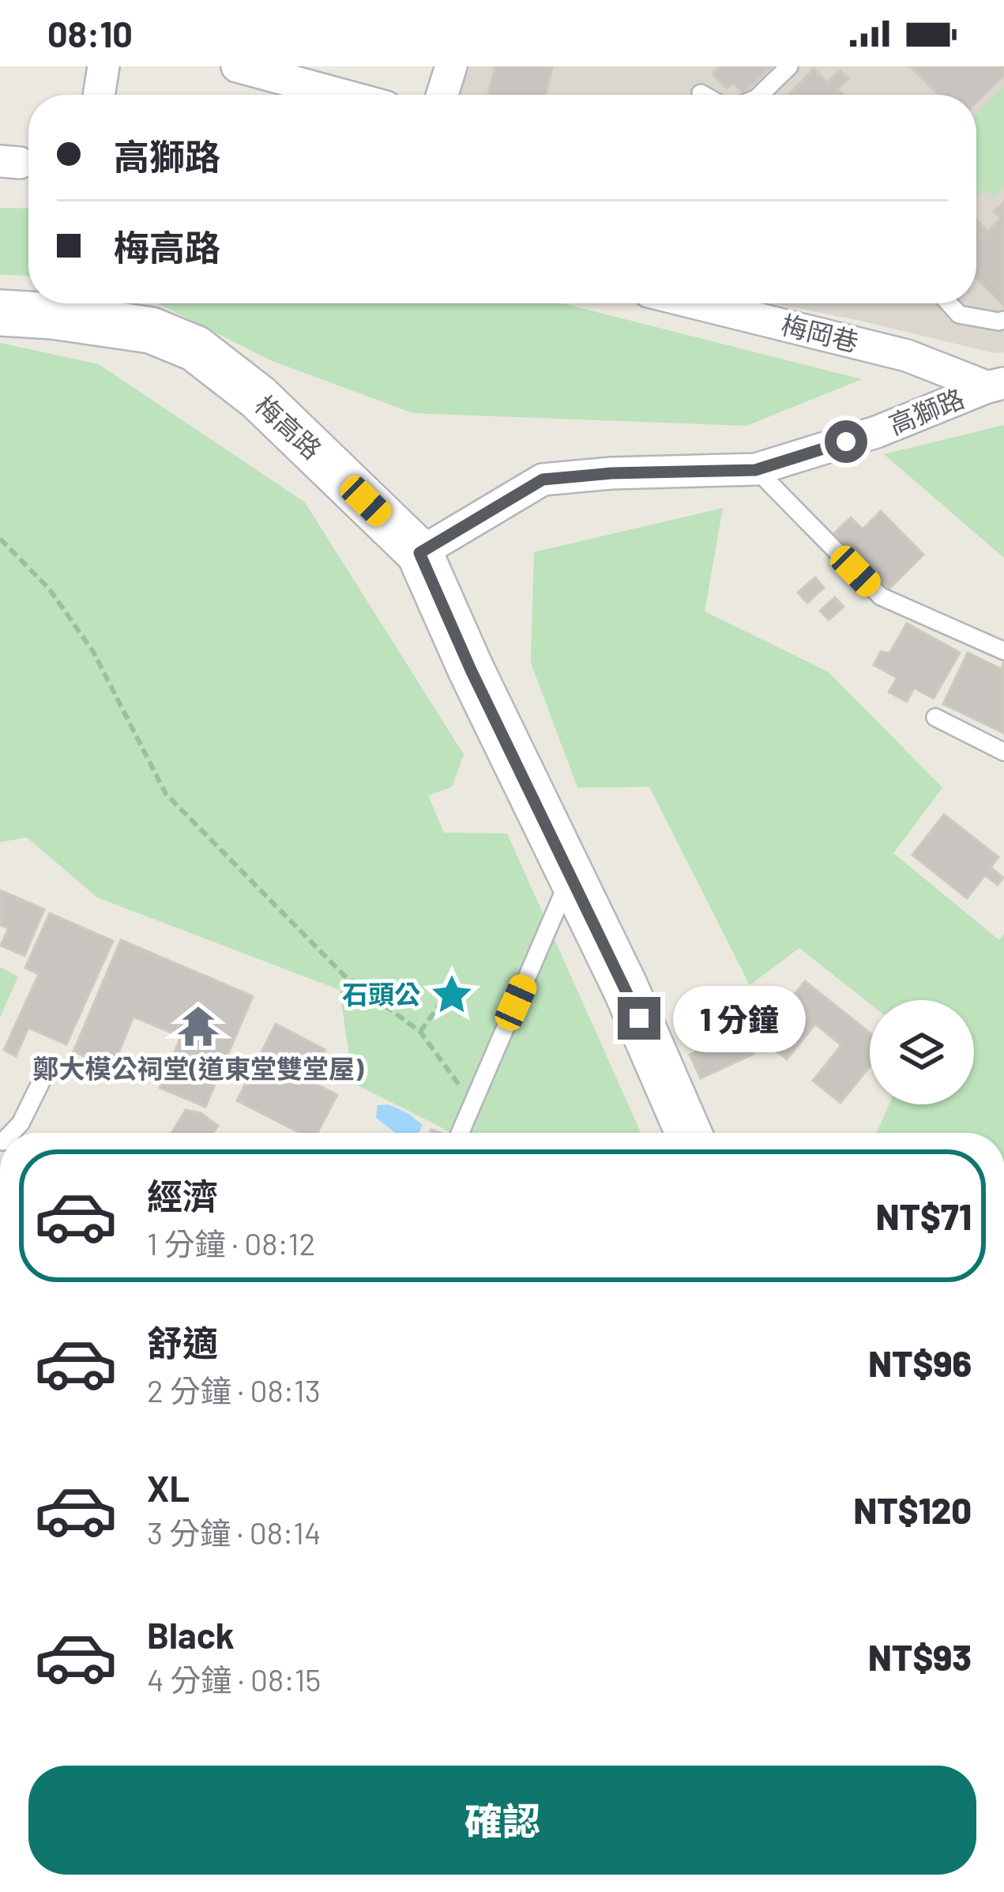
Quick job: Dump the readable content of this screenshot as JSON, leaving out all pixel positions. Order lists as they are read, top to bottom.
{
  "streets": {
    "street": ["梅岡巷", "高獅路", "梅高路"]
  },
  "crossings": [
    ["梅岡巷", "高獅路"],
    ["高獅路", "梅高路"]
  ],
  "places": {
    "place": ["石頭公"],
    "temple": ["鄭大模公祠堂(道東堂雙堂屋)"]
  },
  "page": {
    "status": "08:10",
    "banner": ["高獅路", "梅高路"],
    "bubble": "1 分鐘",
    "list": [
      {
        "name": "經濟",
        "note": "1 分鐘 · 08:12",
        "value": "NT$71"
      },
      {
        "name": "舒適",
        "note": "2 分鐘 · 08:13",
        "value": "NT$96"
      },
      {
        "name": "XL",
        "note": "3 分鐘 · 08:14",
        "value": "NT$120"
      },
      {
        "name": "Black",
        "note": "4 分鐘 · 08:15",
        "value": "NT$93"
      }
    ],
    "buttons": "確認"
  }
}
